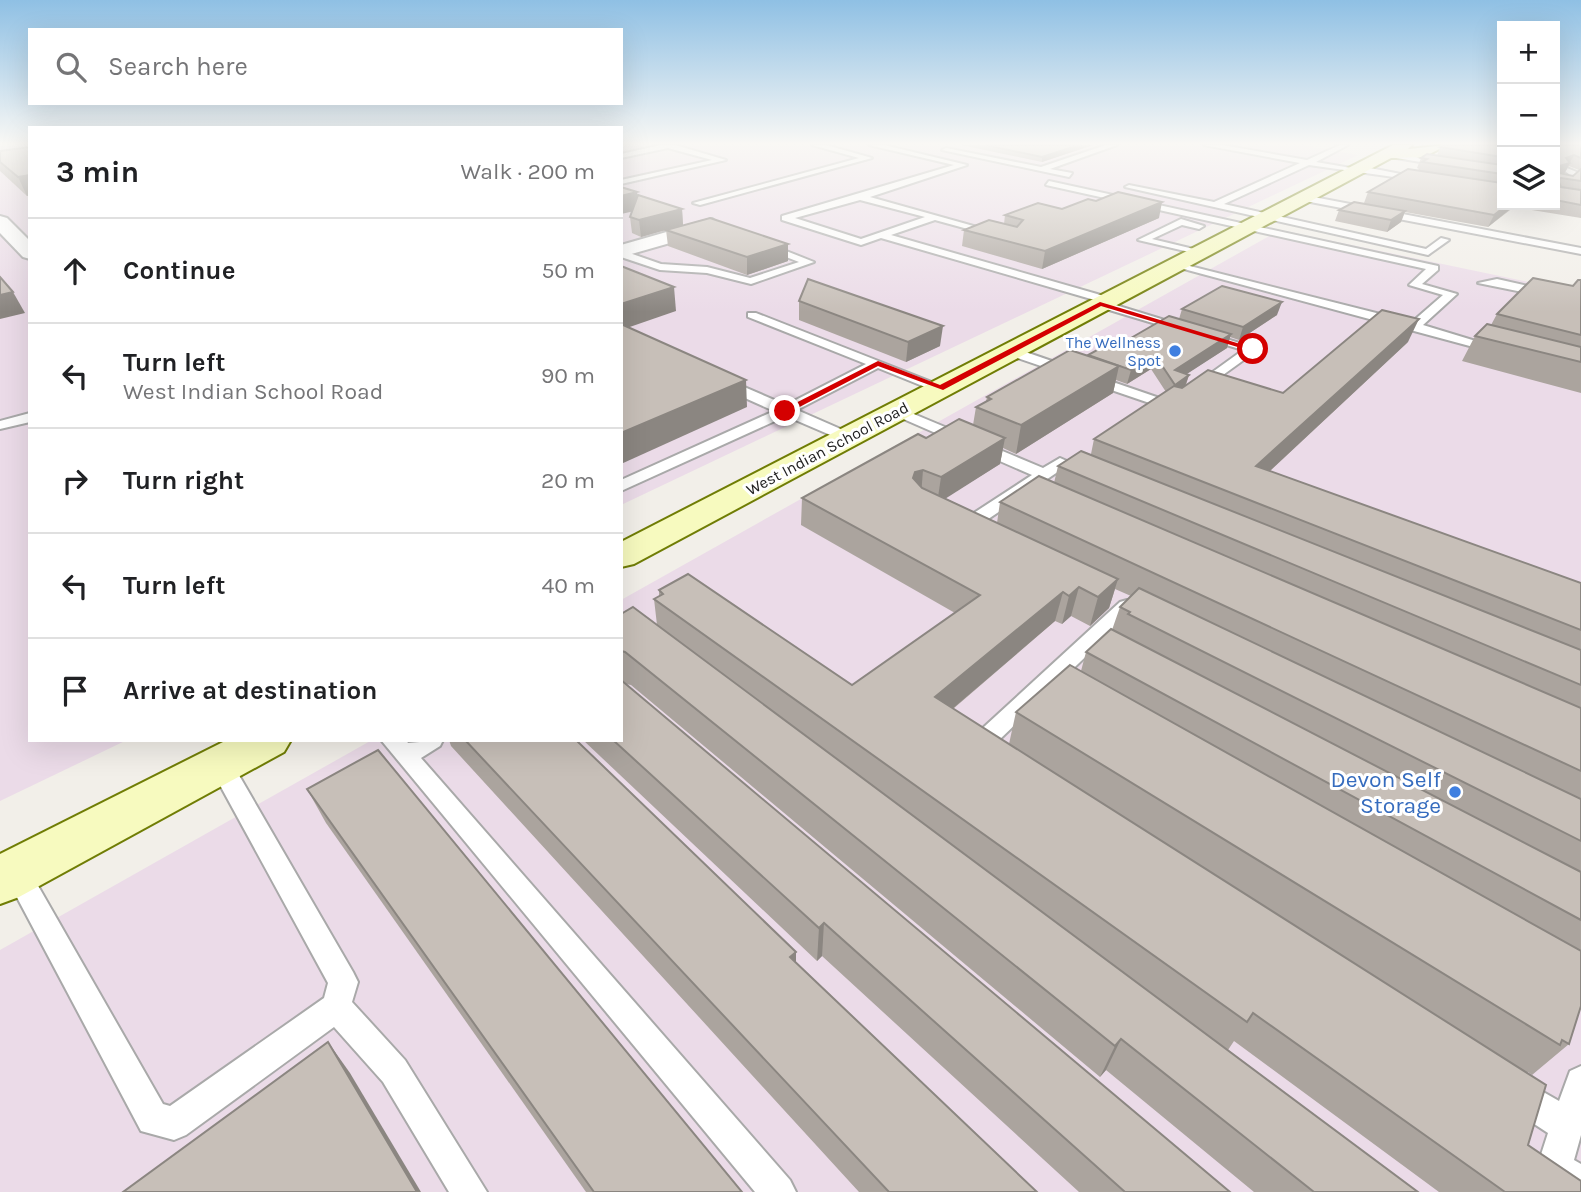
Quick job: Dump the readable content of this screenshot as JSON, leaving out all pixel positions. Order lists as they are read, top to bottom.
{
  "streets": {
    "main road": ["West Indian School Road"]
  },
  "places": ["The Wellness Spot", "Devon Self Storage"],
  "page": {
    "map_buttons": ["+", "−"],
    "search": "Search here",
    "heading": ["3 min", "Walk · 200 m"],
    "list": [
      ["Continue", "50 m"],
      ["Turn left", "West Indian School Road", "90 m"],
      ["Turn right", "20 m"],
      ["Turn left", "40 m"],
      "Arrive at destination"
    ]
  }
}
